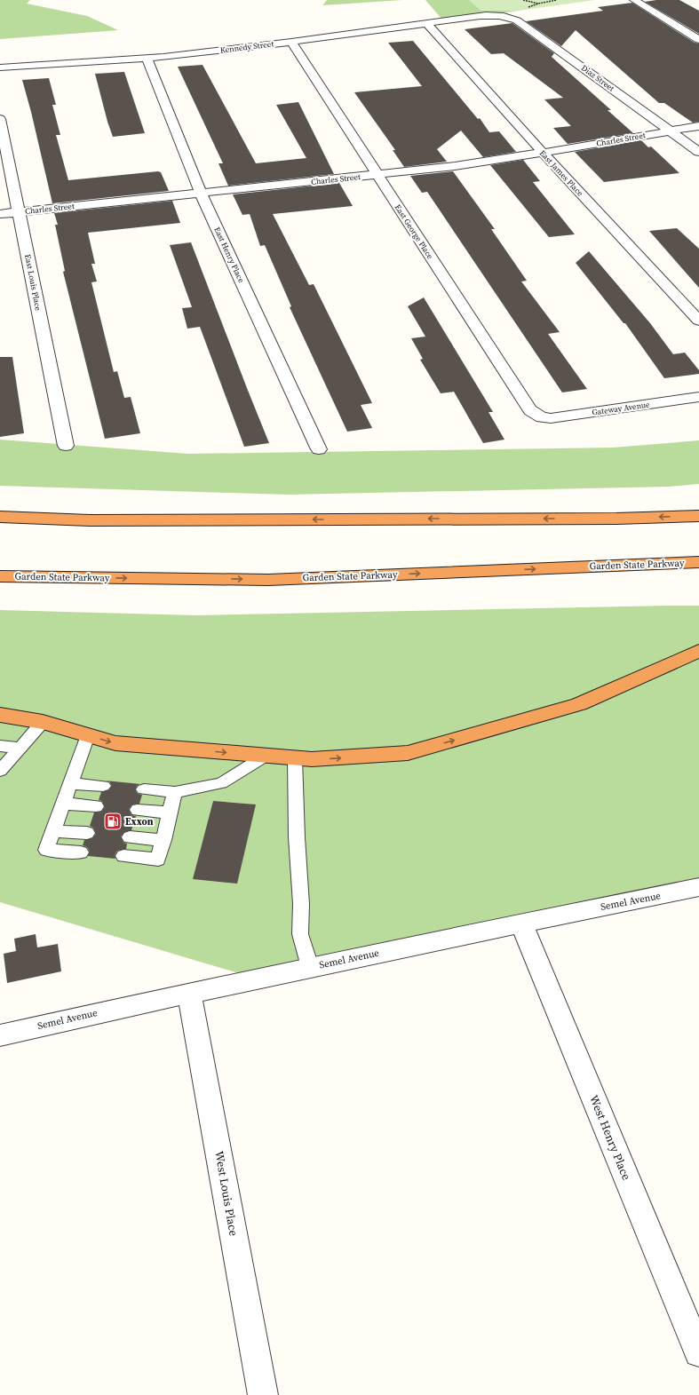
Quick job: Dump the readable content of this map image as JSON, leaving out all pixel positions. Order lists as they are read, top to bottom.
{
  "streets": {
    "highway": ["Garden State Parkway"],
    "street": [
      "Kennedy Street",
      "Diaz Street",
      "Charles Street",
      "East James Place",
      "East George Place",
      "East Henry Place",
      "East Louis Place",
      "Gateway Avenue",
      "Semel Avenue",
      "West Henry Place",
      "West Louis Place"
    ]
  },
  "crossings": [
    ["Kennedy Street", "Diaz Street"],
    ["Kennedy Street", "East James Place"],
    ["Kennedy Street", "East George Place"],
    ["Kennedy Street", "East Henry Place"],
    ["Diaz Street", "Charles Street"],
    ["Charles Street", "East James Place"],
    ["Charles Street", "East George Place"],
    ["Charles Street", "East Henry Place"],
    ["Charles Street", "East Louis Place"],
    ["East George Place", "Gateway Avenue"],
    ["Semel Avenue", "West Henry Place"],
    ["Semel Avenue", "West Louis Place"]
  ],
  "places": {
    "fuel station": ["Exxon"]
  }
}
